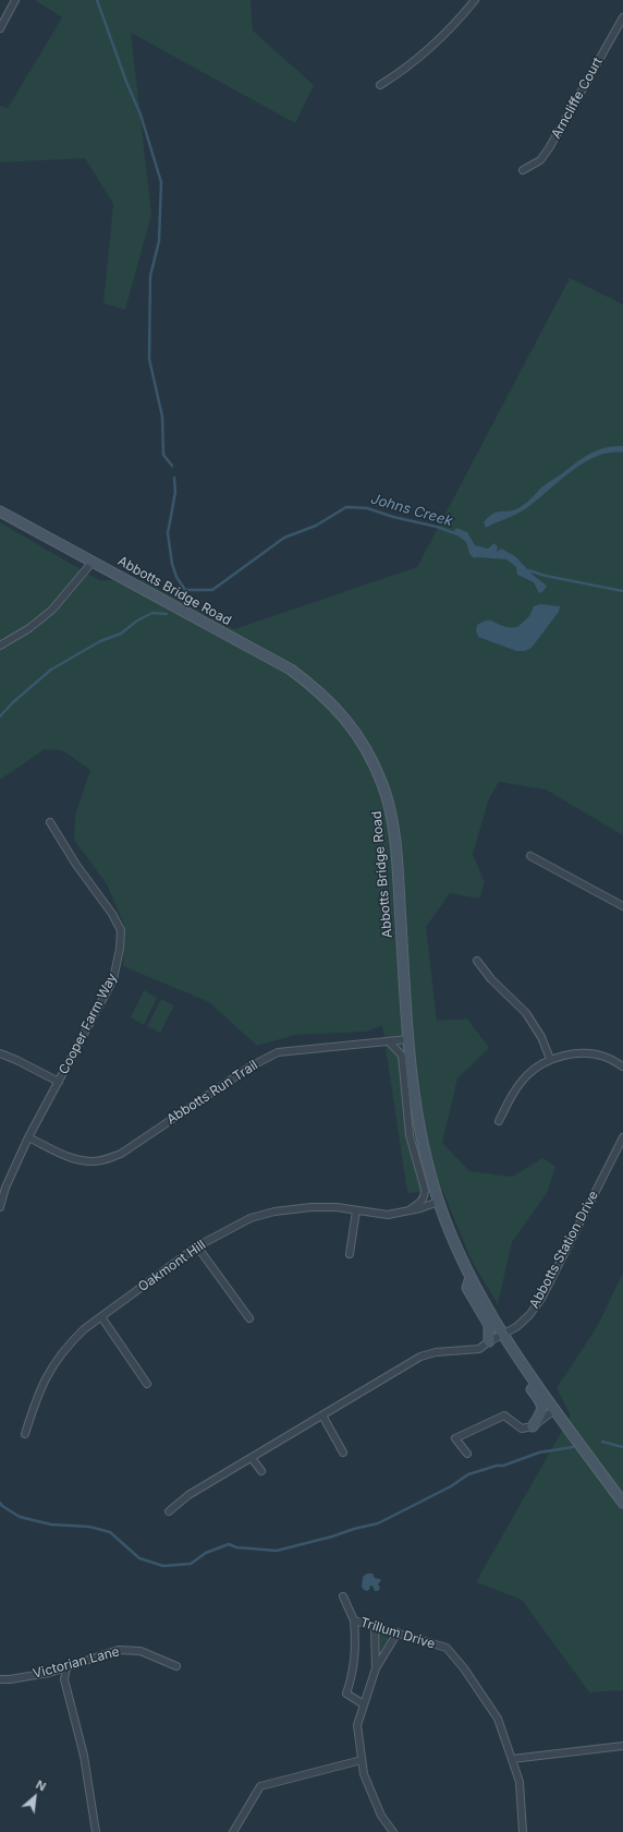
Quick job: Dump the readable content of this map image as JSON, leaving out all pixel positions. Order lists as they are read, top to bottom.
{
  "streets": {
    "main road": ["Abbotts Bridge Road"],
    "street": [
      "Arncliffe Court",
      "Cooper Farm Way",
      "Abbotts Run Trail",
      "Abbotts Station Drive",
      "Oakmont Hill",
      "Trillum Drive",
      "Victorian Lane"
    ]
  },
  "crossings": [
    ["Abbotts Bridge Road", "Abbotts Run Trail"],
    ["Abbotts Bridge Road", "Abbotts Station Drive"],
    ["Abbotts Bridge Road", "Oakmont Hill"],
    ["Cooper Farm Way", "Abbotts Run Trail"]
  ],
  "water": ["Johns Creek"],
  "north": "top right"
}
